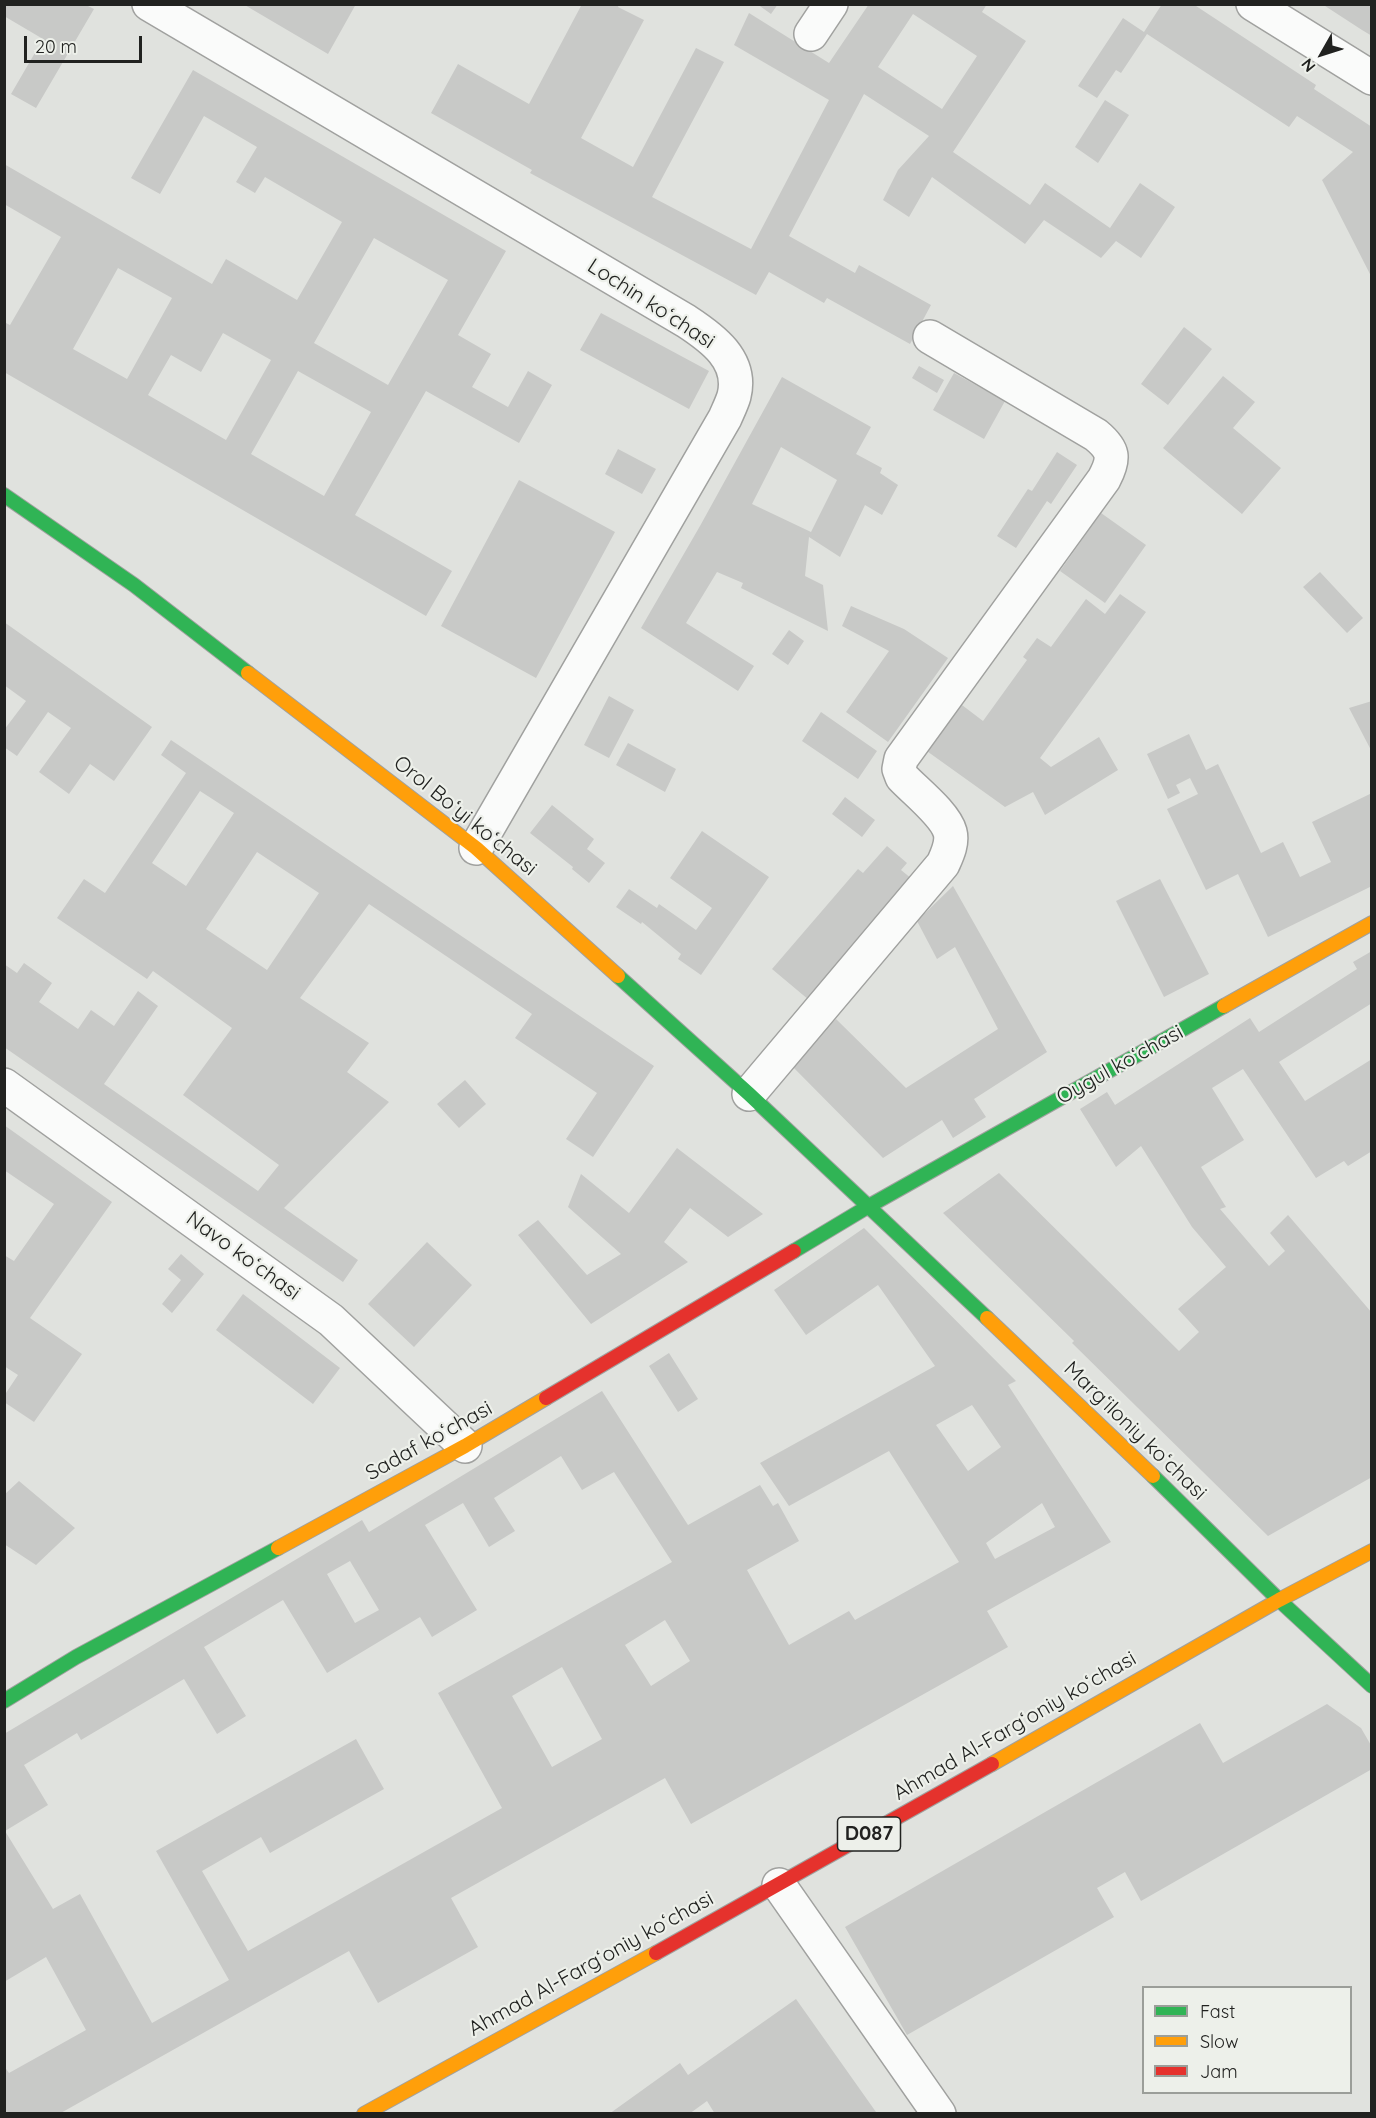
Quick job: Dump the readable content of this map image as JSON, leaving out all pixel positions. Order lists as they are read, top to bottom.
{
  "streets": {
    "street": [
      "Lochin koʻchasi",
      "Orol Boʻyi koʻchasi",
      "Oygul koʻchasi",
      "Navo koʻchasi",
      "Margʻiloniy koʻchasi",
      "Sadaf koʻchasi",
      "Ahmad Al-Fargʻoniy koʻchasi",
      "D087"
    ]
  },
  "crossings": [
    ["Lochin koʻchasi", "Orol Boʻyi koʻchasi"],
    ["Orol Boʻyi koʻchasi", "Oygul koʻchasi"],
    ["Orol Boʻyi koʻchasi", "Margʻiloniy koʻchasi"],
    ["Orol Boʻyi koʻchasi", "Sadaf koʻchasi"],
    ["Oygul koʻchasi", "Margʻiloniy koʻchasi"],
    ["Oygul koʻchasi", "Sadaf koʻchasi"],
    ["Navo koʻchasi", "Sadaf koʻchasi"],
    ["Margʻiloniy koʻchasi", "Sadaf koʻchasi"],
    ["Margʻiloniy koʻchasi", "Ahmad Al-Fargʻoniy koʻchasi"]
  ],
  "legend": ["Fast", "Slow", "Jam"],
  "scale_bar": "20 m",
  "north": "bottom left"
}
